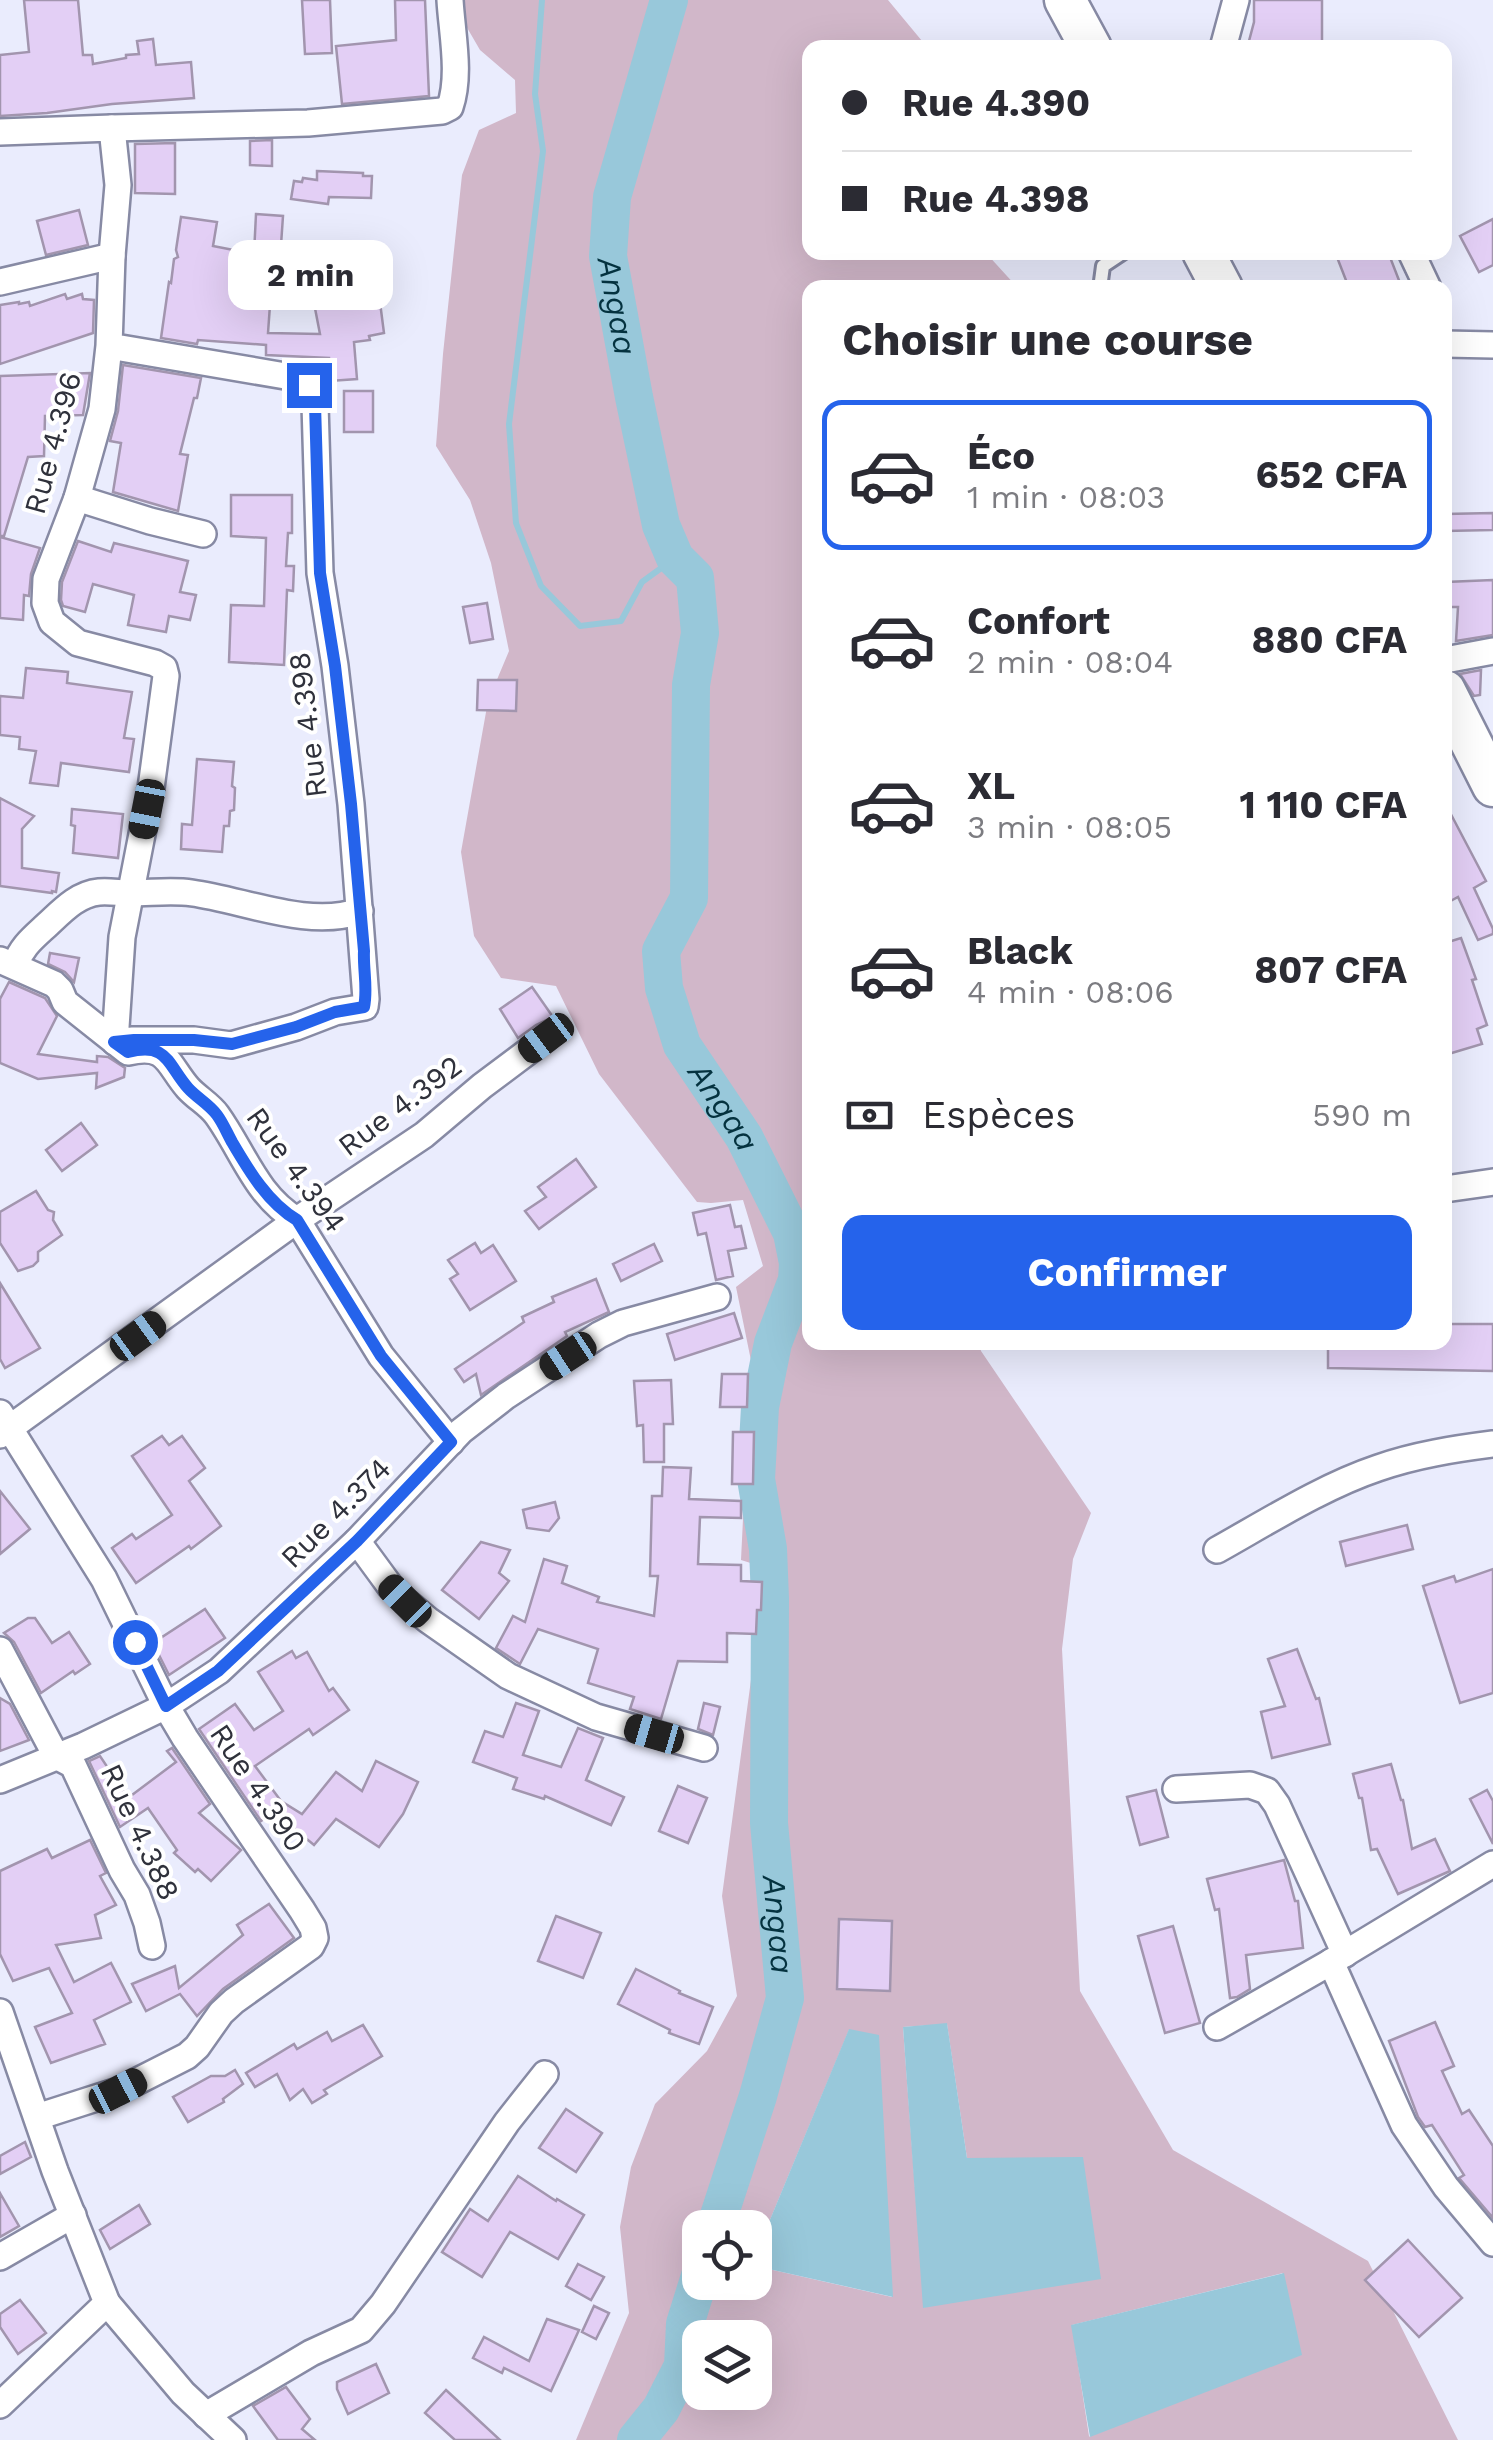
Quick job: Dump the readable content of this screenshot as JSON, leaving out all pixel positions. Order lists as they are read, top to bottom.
{
  "streets": {
    "street": [
      "Rue 4.396",
      "Rue 4.398",
      "Rue 4.392",
      "Rue 4.394",
      "Rue 4.374",
      "Rue 4.390",
      "Rue 4.388"
    ]
  },
  "crossings": [
    ["Rue 4.396", "Rue 4.398"],
    ["Rue 4.396", "Rue 4.394"],
    ["Rue 4.398", "Rue 4.394"],
    ["Rue 4.392", "Rue 4.394"],
    ["Rue 4.392", "Rue 4.390"],
    ["Rue 4.394", "Rue 4.374"],
    ["Rue 4.374", "Rue 4.390"],
    ["Rue 4.374", "Rue 4.388"]
  ],
  "water": ["Angaa"],
  "page": {
    "banner": ["Rue 4.390", "Rue 4.398"],
    "bubble": "2 min",
    "heading": "Choisir une course",
    "list": [
      {
        "name": "Éco",
        "note": "1 min · 08:03",
        "value": "652 CFA"
      },
      {
        "name": "Confort",
        "note": "2 min · 08:04",
        "value": "880 CFA"
      },
      {
        "name": "XL",
        "note": "3 min · 08:05",
        "value": "1 110 CFA"
      },
      {
        "name": "Black",
        "note": "4 min · 08:06",
        "value": "807 CFA"
      }
    ],
    "pay": ["Espèces", "590 m"],
    "buttons": "Confirmer"
  }
}
